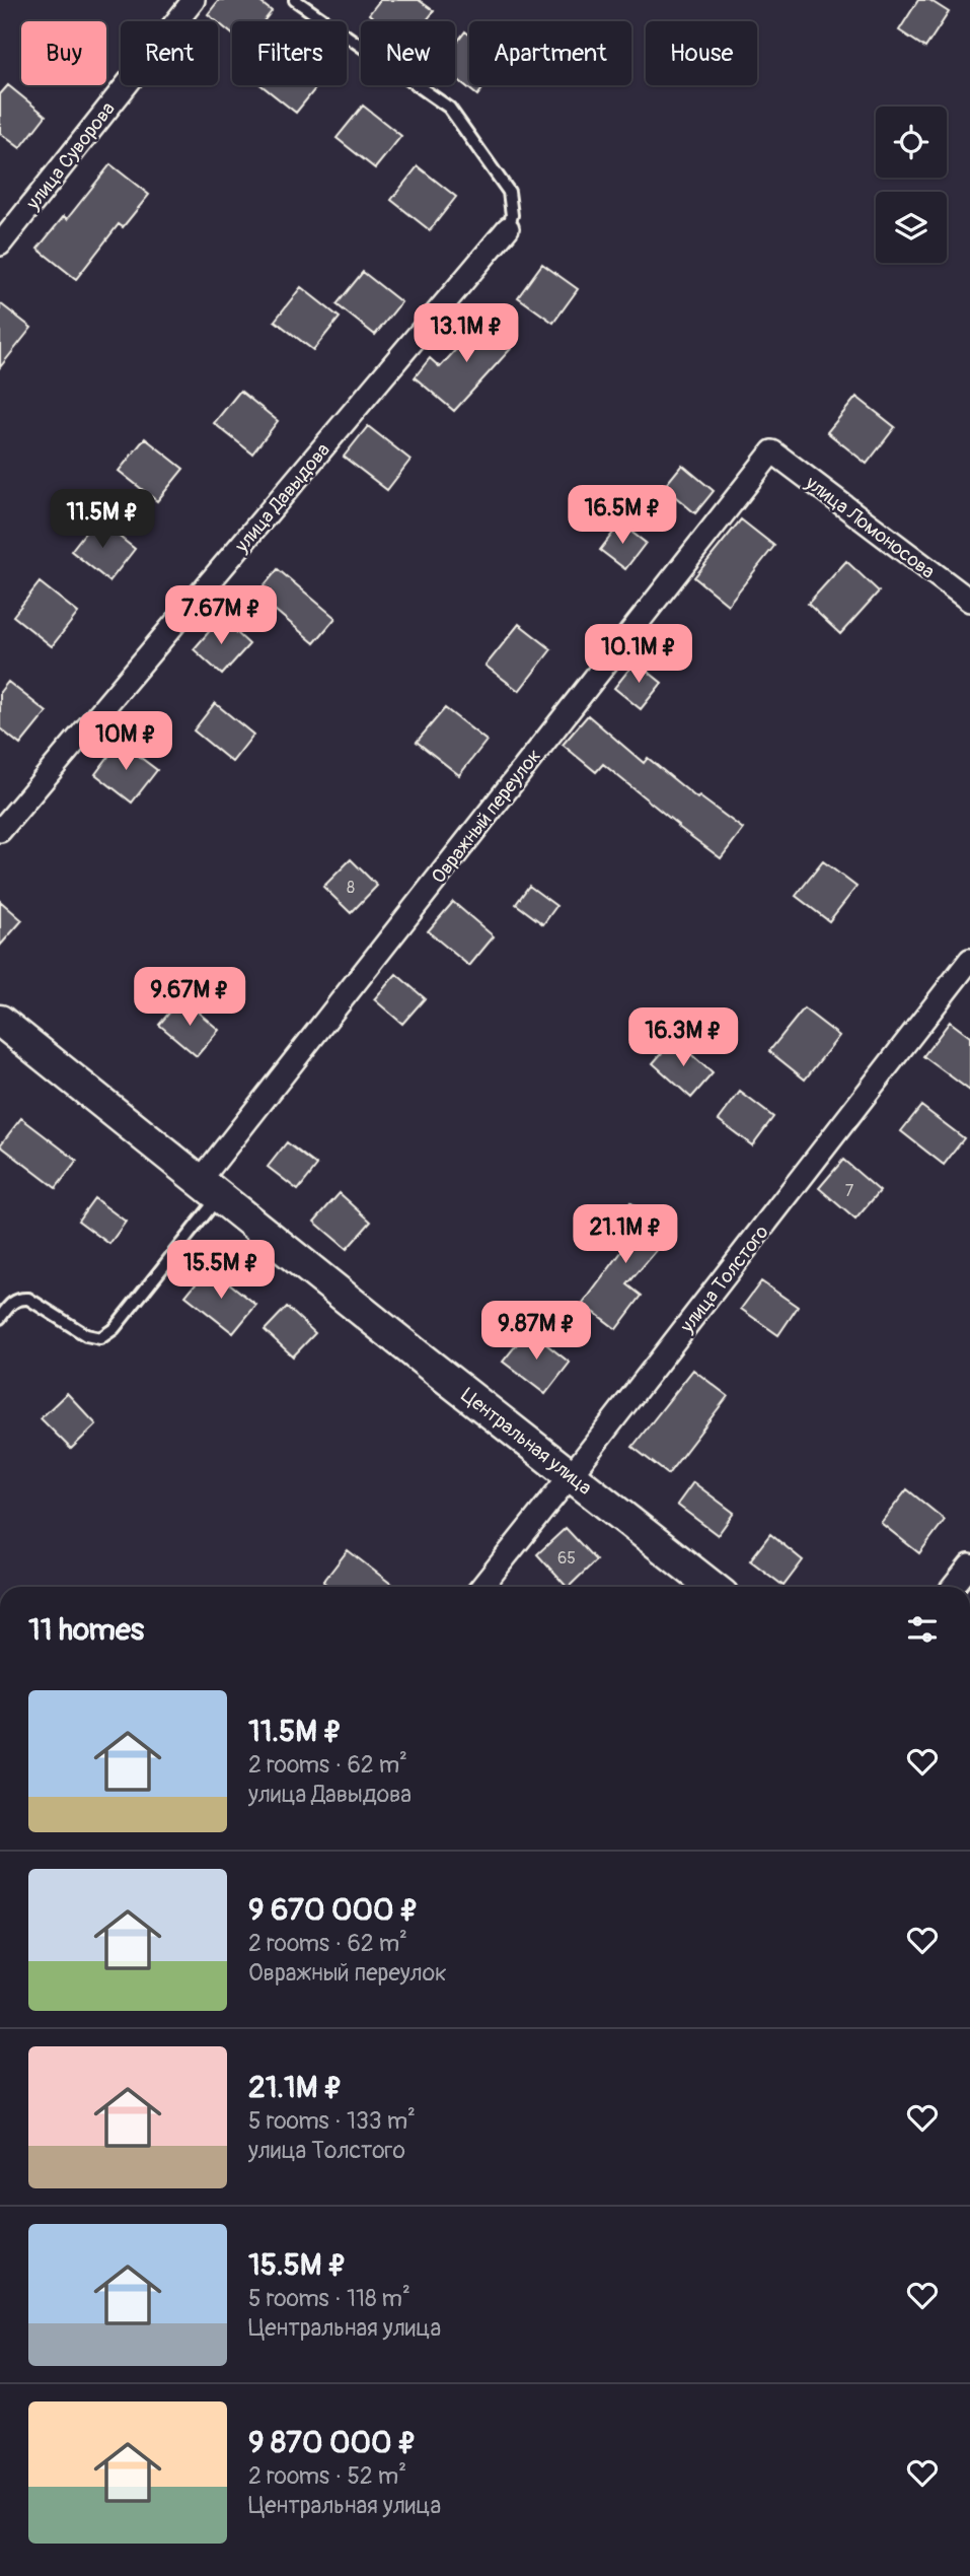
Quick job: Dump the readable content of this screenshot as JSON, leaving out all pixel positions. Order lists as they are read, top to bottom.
{
  "streets": {
    "street": [
      "улица Суворова",
      "улица Давыдова",
      "улица Ломоносова",
      "Овражный переулок",
      "улица Толстого",
      "Центральная улица"
    ]
  },
  "crossings": [
    ["улица Ломоносова", "Овражный переулок"],
    ["Овражный переулок", "Центральная улица"],
    ["улица Толстого", "Центральная улица"]
  ],
  "house_numbers": ["8", "7", "65"],
  "page": {
    "chip": [
      "Buy",
      "Rent",
      "Filters",
      "New",
      "Apartment",
      "House"
    ],
    "price": [
      "13.1M ₽",
      "16.5M ₽",
      "11.5M ₽",
      "7.67M ₽",
      "10.1M ₽",
      "10M ₽",
      "9.67M ₽",
      "16.3M ₽",
      "21.1M ₽",
      "15.5M ₽",
      "9.87M ₽"
    ],
    "heading": "11 homes",
    "list": [
      {
        "name": "11.5M ₽",
        "note": "2 rooms · 62 m² · улица Давыдова"
      },
      {
        "name": "9 670 000 ₽",
        "note": "2 rooms · 62 m² · Овражный переулок"
      },
      {
        "name": "21.1M ₽",
        "note": "5 rooms · 133 m² · улица Толстого"
      },
      {
        "name": "15.5M ₽",
        "note": "5 rooms · 118 m² · Центральная улица"
      },
      {
        "name": "9 870 000 ₽",
        "note": "2 rooms · 52 m² · Центральная улица"
      }
    ]
  }
}
